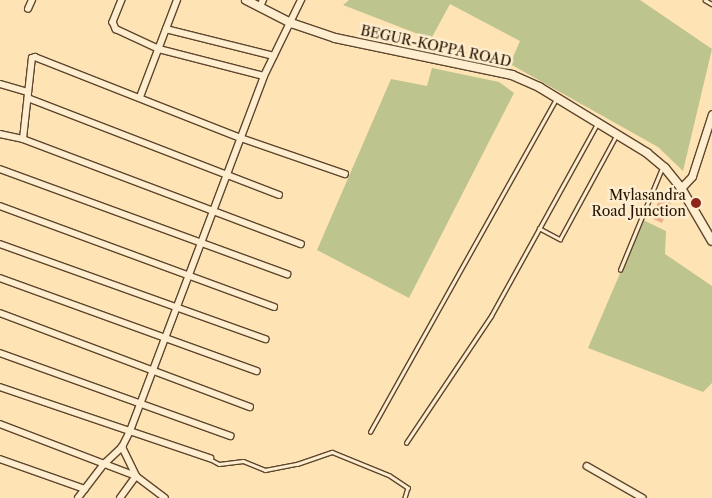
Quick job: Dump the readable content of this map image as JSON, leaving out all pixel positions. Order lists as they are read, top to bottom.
{
  "streets": {
    "main road": ["BEGUR-KOPPA ROAD"]
  },
  "places": ["Mylasandra Road Junction"]
}
